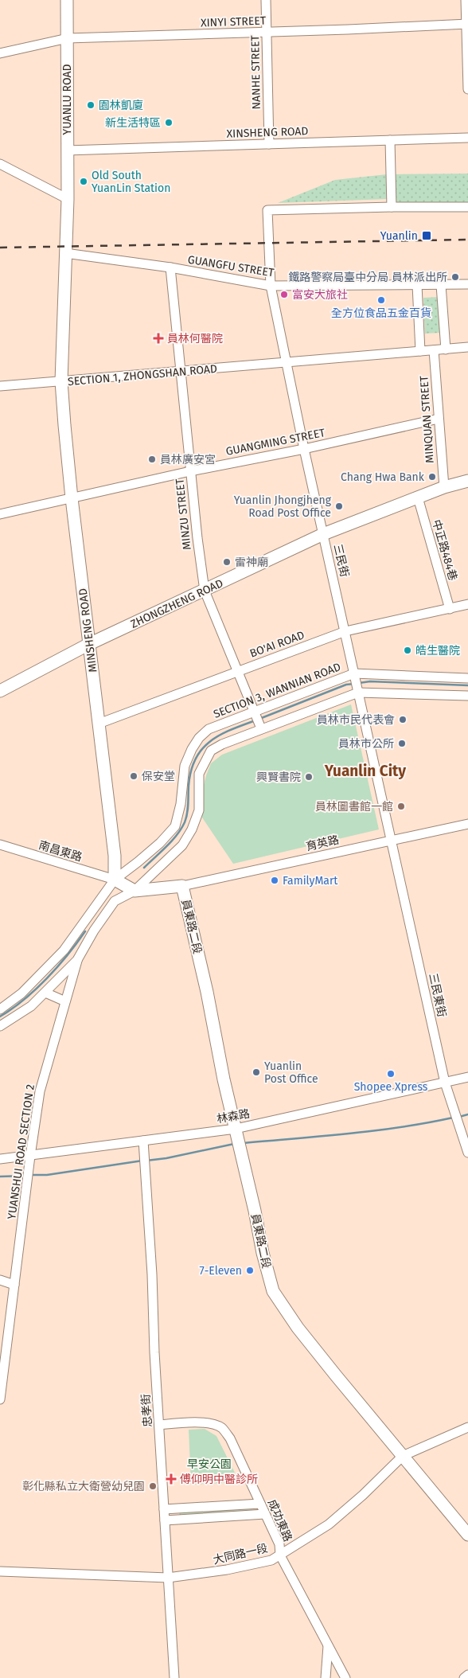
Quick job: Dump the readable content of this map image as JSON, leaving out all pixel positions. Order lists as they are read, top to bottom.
{
  "streets": {
    "street": [
      "XINYI STREET",
      "NANHE STREET",
      "YUANLU ROAD",
      "XINSHENG ROAD",
      "GUANGFU STREET",
      "SECTION 1, ZHONGSHAN ROAD",
      "MINQUAN STREET",
      "GUANGMING STREET",
      "MINZU STREET",
      "中正路484巷",
      "三民街",
      "ZHONGZHENG ROAD",
      "MINSHENG ROAD",
      "BO'AI ROAD",
      "SECTION 3, WANNIAN ROAD",
      "育英路",
      "南昌東路",
      "員東路二段",
      "三民東街",
      "林森路",
      "YUANSHUI ROAD SECTION 2",
      "忠孝街",
      "成功東路",
      "大同路一段"
    ]
  },
  "crossings": [
    ["XINYI STREET", "NANHE STREET"],
    ["XINYI STREET", "YUANLU ROAD"],
    ["NANHE STREET", "XINSHENG ROAD"],
    ["YUANLU ROAD", "XINSHENG ROAD"],
    ["YUANLU ROAD", "SECTION 1, ZHONGSHAN ROAD"],
    ["GUANGFU STREET", "SECTION 1, ZHONGSHAN ROAD"],
    ["GUANGFU STREET", "MINZU STREET"],
    ["GUANGFU STREET", "三民街"],
    ["SECTION 1, ZHONGSHAN ROAD", "MINQUAN STREET"],
    ["SECTION 1, ZHONGSHAN ROAD", "MINZU STREET"],
    ["SECTION 1, ZHONGSHAN ROAD", "三民街"],
    ["SECTION 1, ZHONGSHAN ROAD", "MINSHENG ROAD"],
    ["MINQUAN STREET", "GUANGMING STREET"],
    ["MINQUAN STREET", "ZHONGZHENG ROAD"],
    ["GUANGMING STREET", "MINZU STREET"],
    ["GUANGMING STREET", "三民街"],
    ["GUANGMING STREET", "MINSHENG ROAD"],
    ["MINZU STREET", "ZHONGZHENG ROAD"],
    ["MINZU STREET", "BO'AI ROAD"],
    ["MINZU STREET", "SECTION 3, WANNIAN ROAD"],
    ["中正路484巷", "ZHONGZHENG ROAD"],
    ["中正路484巷", "BO'AI ROAD"],
    ["三民街", "ZHONGZHENG ROAD"],
    ["三民街", "BO'AI ROAD"],
    ["三民街", "SECTION 3, WANNIAN ROAD"],
    ["三民街", "育英路"],
    ["三民街", "三民東街"],
    ["ZHONGZHENG ROAD", "MINSHENG ROAD"],
    ["MINSHENG ROAD", "BO'AI ROAD"],
    ["MINSHENG ROAD", "SECTION 3, WANNIAN ROAD"],
    ["MINSHENG ROAD", "南昌東路"],
    ["SECTION 3, WANNIAN ROAD", "南昌東路"],
    ["育英路", "員東路二段"],
    ["育英路", "三民東街"],
    ["員東路二段", "林森路"],
    ["員東路二段", "大同路一段"],
    ["三民東街", "林森路"],
    ["林森路", "YUANSHUI ROAD SECTION 2"],
    ["林森路", "忠孝街"],
    ["忠孝街", "成功東路"],
    ["忠孝街", "大同路一段"],
    ["成功東路", "大同路一段"]
  ],
  "districts": ["Yuanlin City"],
  "parks": ["早安公園"],
  "places": {
    "other": [
      "園林凱廈",
      "新生活特區",
      "Old South YuanLin Station",
      "鐵路警察局臺中分局 員林派出所",
      "富安大旅社",
      "全方位食品五金百貨",
      "員林廣安宮",
      "Chang Hwa Bank",
      "Yuanlin Jhongjheng Road Post Office",
      "雷神廟",
      "皓生醫院",
      "員林市民代表會",
      "員林市公所",
      "保安堂",
      "興賢書院",
      "員林圖書館一館",
      "FamilyMart",
      "Yuanlin Post Office",
      "Shopee Xpress",
      "7-Eleven",
      "彰化縣私立大衛營幼兒園"
    ],
    "transit": ["Yuanlin"],
    "health": ["員林何醫院", "傅仰明中醫診所"]
  }
}
